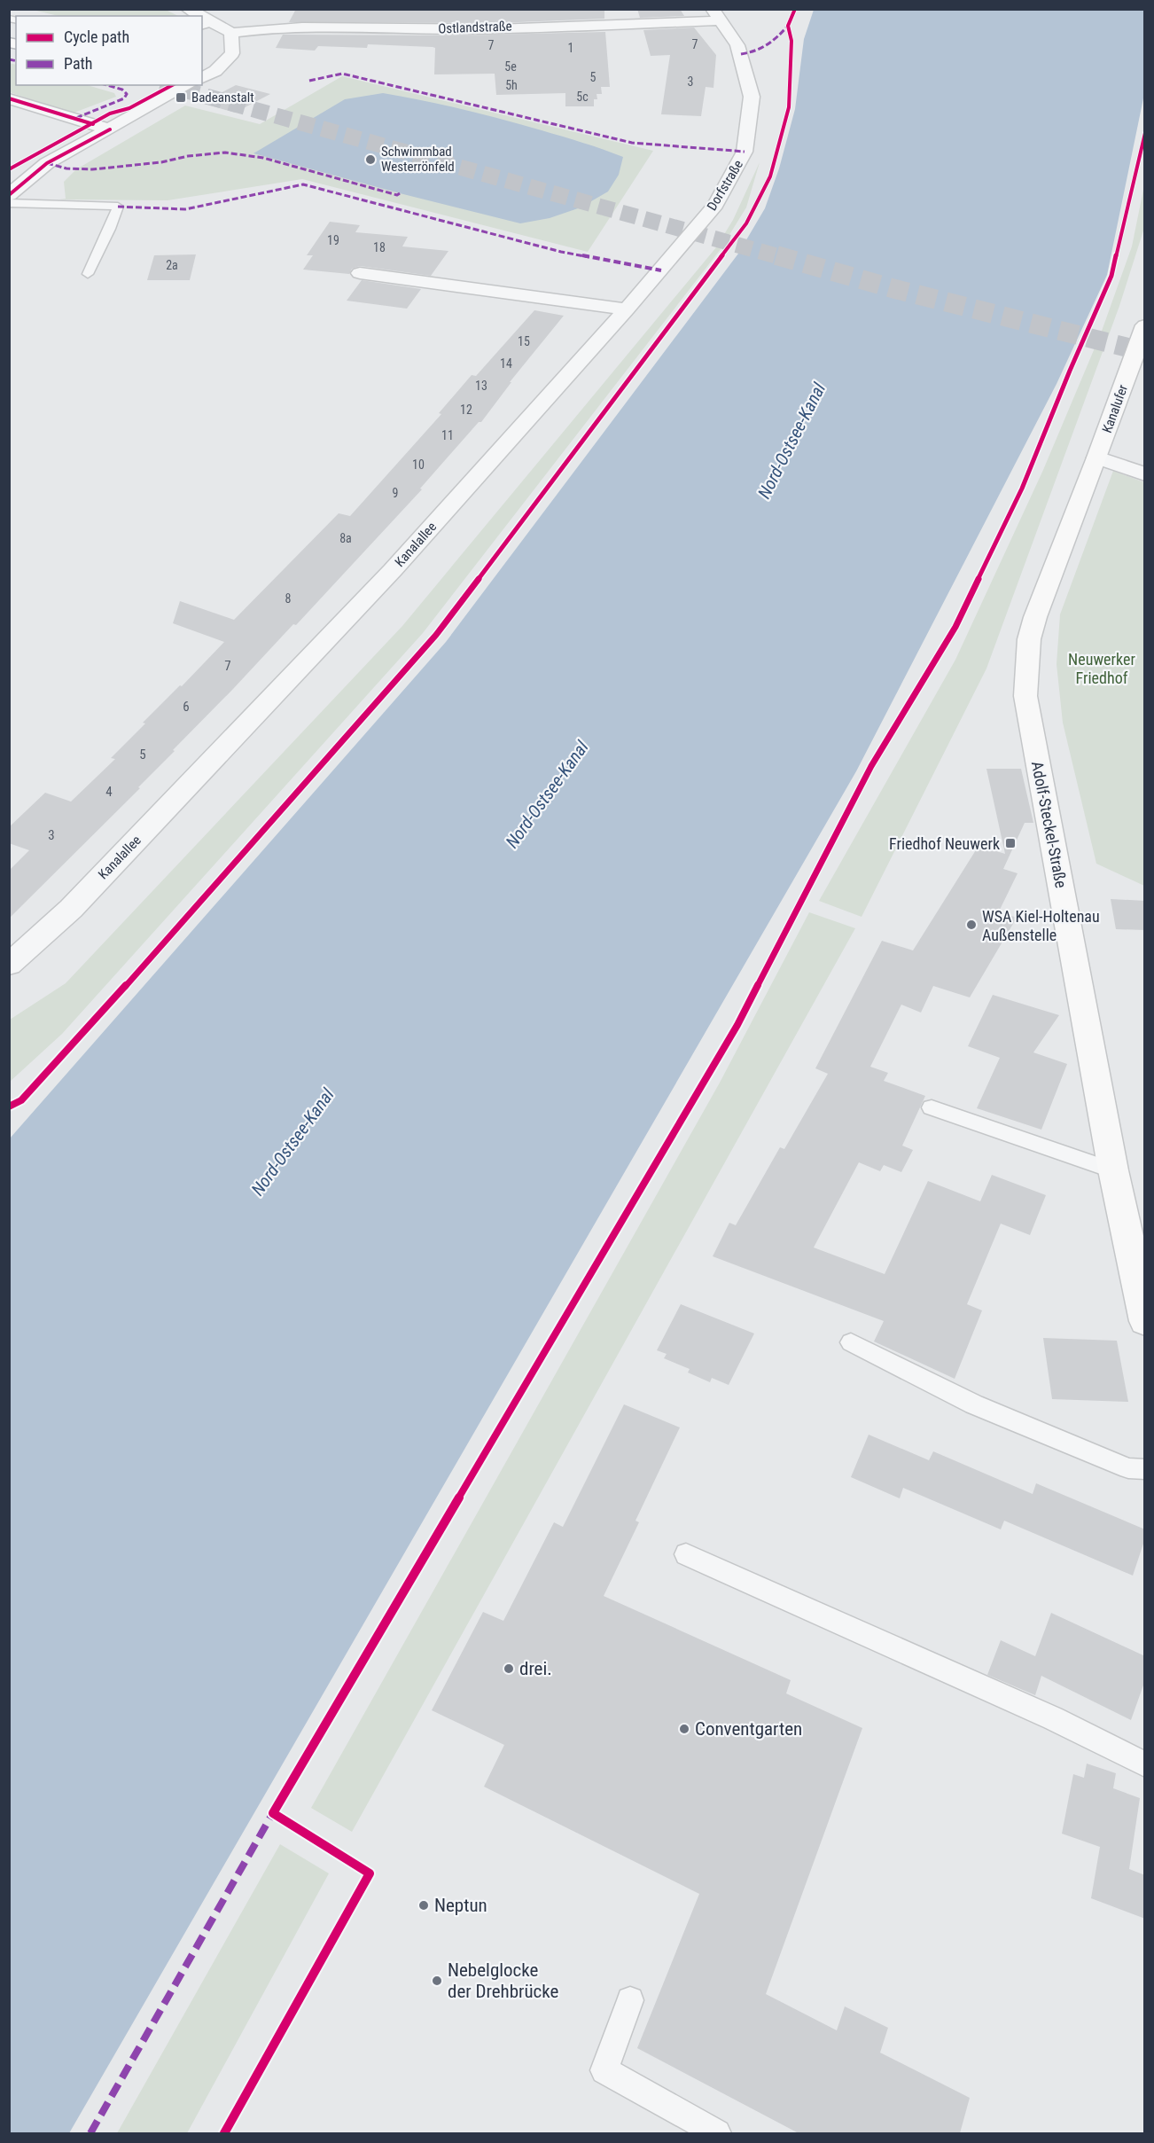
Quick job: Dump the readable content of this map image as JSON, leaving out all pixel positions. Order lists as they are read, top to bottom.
{
  "streets": {
    "main road": ["Kanalufer", "Adolf-Steckel-Straße"],
    "street": ["Ostlandstraße", "Dorfstraße", "Kanalallee"]
  },
  "crossings": [
    ["Ostlandstraße", "Dorfstraße"],
    ["Dorfstraße", "Kanalallee"],
    ["Kanalufer", "Adolf-Steckel-Straße"]
  ],
  "water": ["Nord-Ostsee-Kanal"],
  "parks": ["Neuwerker Friedhof"],
  "places": {
    "transit": ["Badeanstalt", "Friedhof Neuwerk"],
    "other": [
      "Schwimmbad Westerrönfeld",
      "WSA Kiel-Holtenau Außenstelle",
      "drei.",
      "Conventgarten",
      "Neptun",
      "Nebelglocke der Drehbrücke"
    ]
  },
  "house_numbers": [
    "7",
    "7",
    "1",
    "5e",
    "5",
    "3",
    "5h",
    "5c",
    "19",
    "18",
    "2a",
    "15",
    "14",
    "13",
    "12",
    "11",
    "10",
    "9",
    "8a",
    "8",
    "7",
    "6",
    "5",
    "4",
    "3"
  ],
  "legend": ["Cycle path", "Path"]
}
